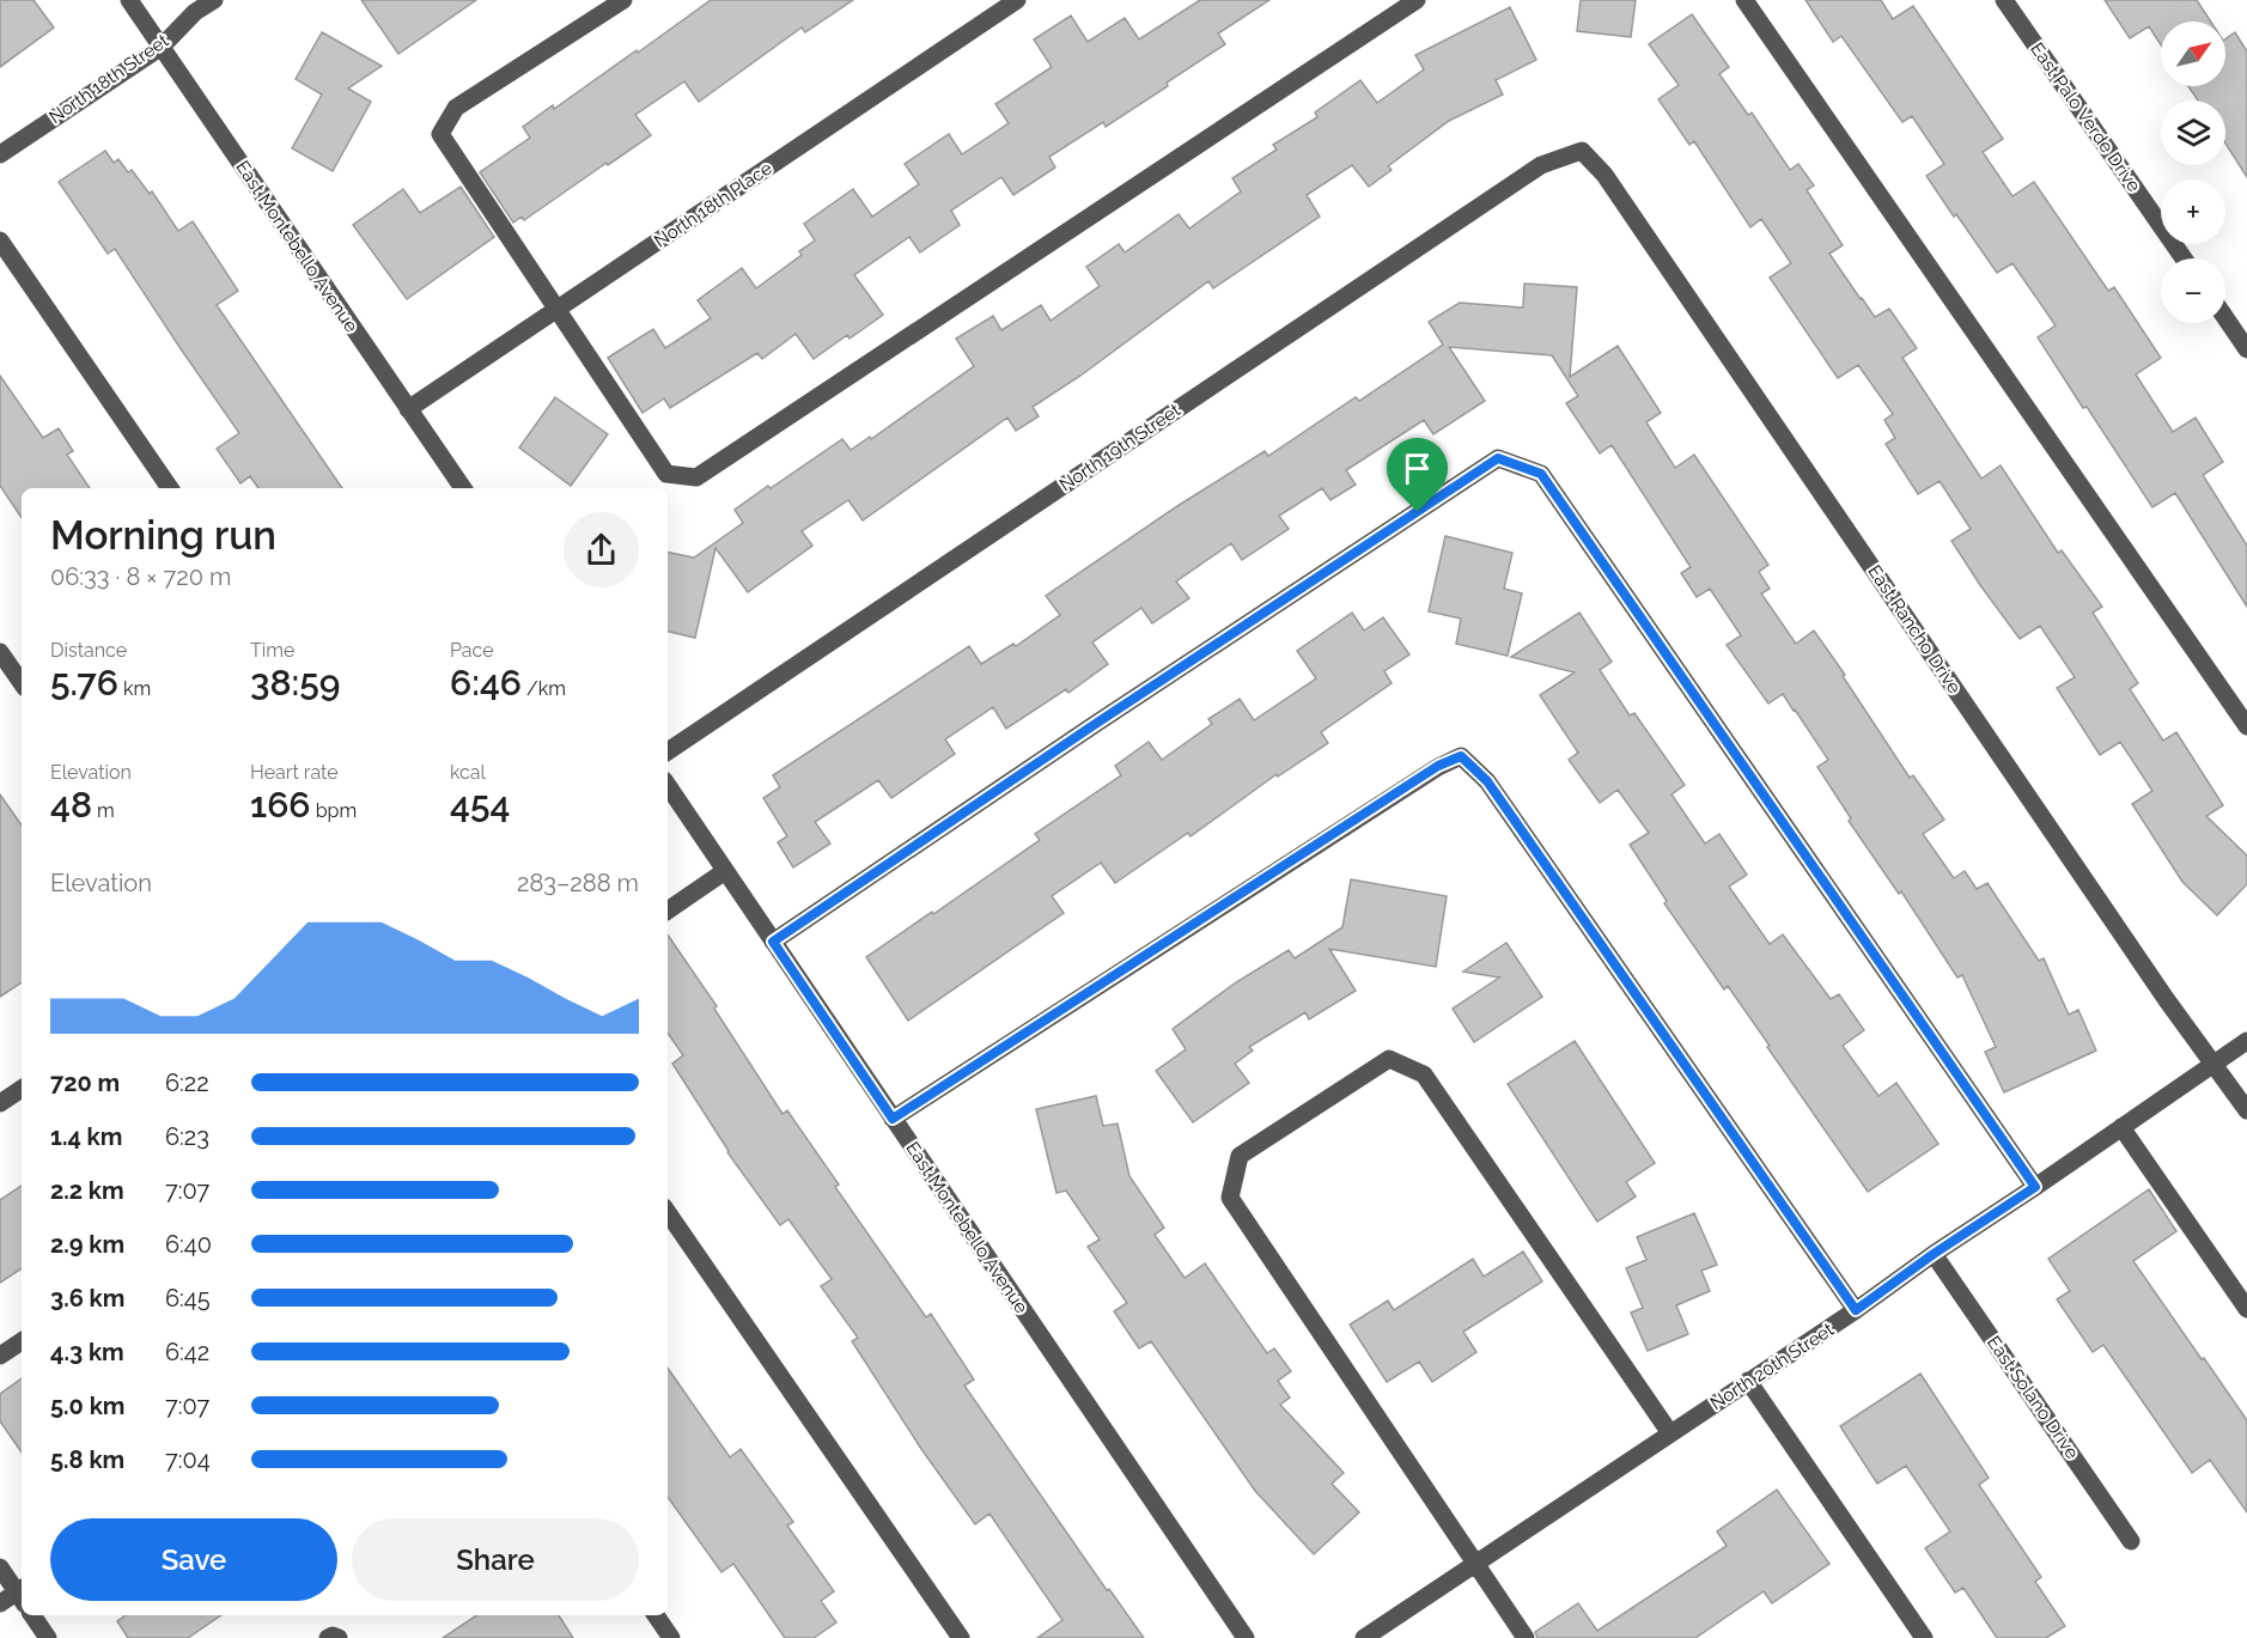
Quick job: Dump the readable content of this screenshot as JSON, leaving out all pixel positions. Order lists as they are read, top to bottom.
{
  "streets": {
    "street": [
      "North 18th Street",
      "East Palo Verde Drive",
      "North 18th Place",
      "East Montebello Avenue",
      "North 19th Street",
      "East Rancho Drive",
      "North 20th Street",
      "East Solano Drive"
    ]
  },
  "crossings": [
    ["North 18th Street", "East Montebello Avenue"],
    ["North 18th Place", "East Montebello Avenue"],
    ["North 19th Street", "East Rancho Drive"],
    ["East Rancho Drive", "North 20th Street"],
    ["North 20th Street", "East Solano Drive"]
  ],
  "north": "top right",
  "page": {
    "map_buttons": ["+", "−"],
    "heading": ["Morning run", "06:33 · 8 × 720 m"],
    "stats": [
      ["Distance", "5.76 km"],
      ["Time", "38:59"],
      ["Pace", "6:46 /km"],
      ["Elevation", "48 m"],
      ["Heart rate", "166 bpm"],
      ["kcal", "454"]
    ],
    "chart": ["Elevation", "283–288 m"],
    "list": [
      {
        "name": "720 m",
        "note": "6:22"
      },
      {
        "name": "1.4 km",
        "note": "6:23"
      },
      {
        "name": "2.2 km",
        "note": "7:07"
      },
      {
        "name": "2.9 km",
        "note": "6:40"
      },
      {
        "name": "3.6 km",
        "note": "6:45"
      },
      {
        "name": "4.3 km",
        "note": "6:42"
      },
      {
        "name": "5.0 km",
        "note": "7:07"
      },
      {
        "name": "5.8 km",
        "note": "7:04"
      }
    ],
    "buttons": ["Save", "Share"]
  }
}
